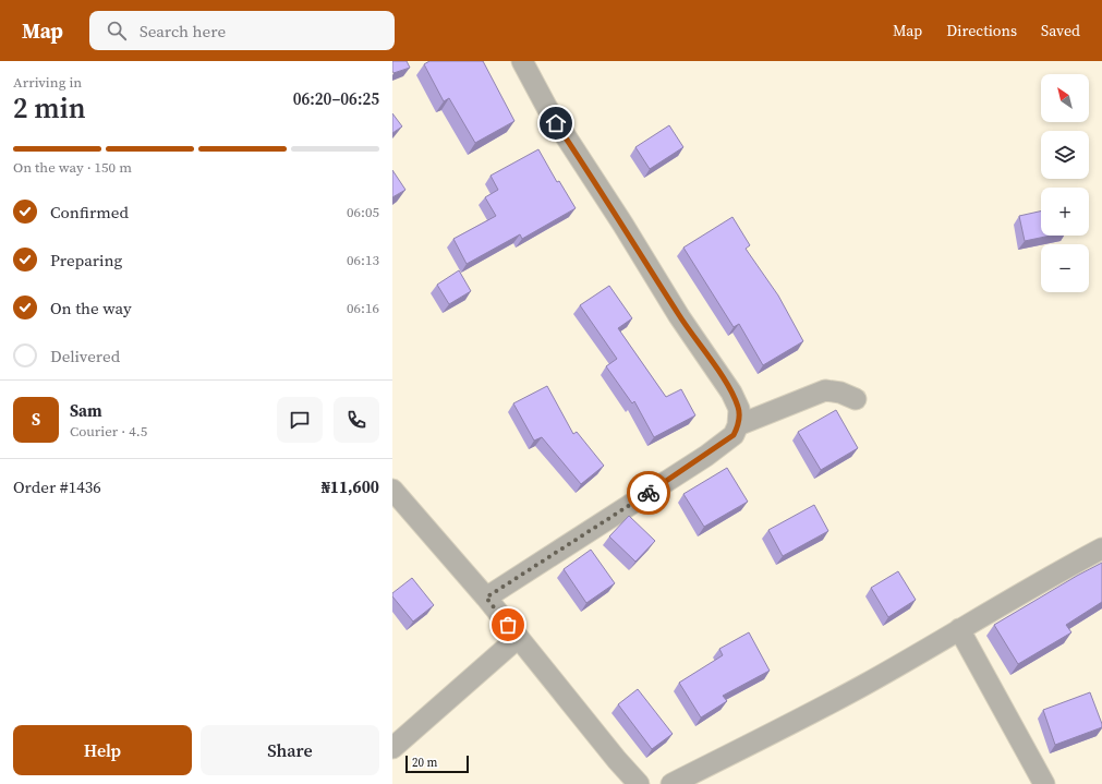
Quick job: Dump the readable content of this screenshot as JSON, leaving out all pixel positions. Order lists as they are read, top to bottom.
{
  "scale_bar": "20 m",
  "north": "top left",
  "page": {
    "header": "Map",
    "search": "Search here",
    "nav": ["Map", "Directions", "Saved"],
    "heading": ["2 min", "Arriving in", "06:20–06:25"],
    "panel": [
      "Sam",
      "Courier · 4.5",
      "Order #1436",
      "₦11,600"
    ],
    "map_buttons": ["+", "−"],
    "bar": "On the way · 150 m",
    "list": [
      ["Confirmed", "06:05"],
      ["Preparing", "06:13"],
      ["On the way", "06:16"],
      "Delivered"
    ],
    "round": "S",
    "buttons": ["Help", "Share"],
    "scale": "20 m"
  }
}
